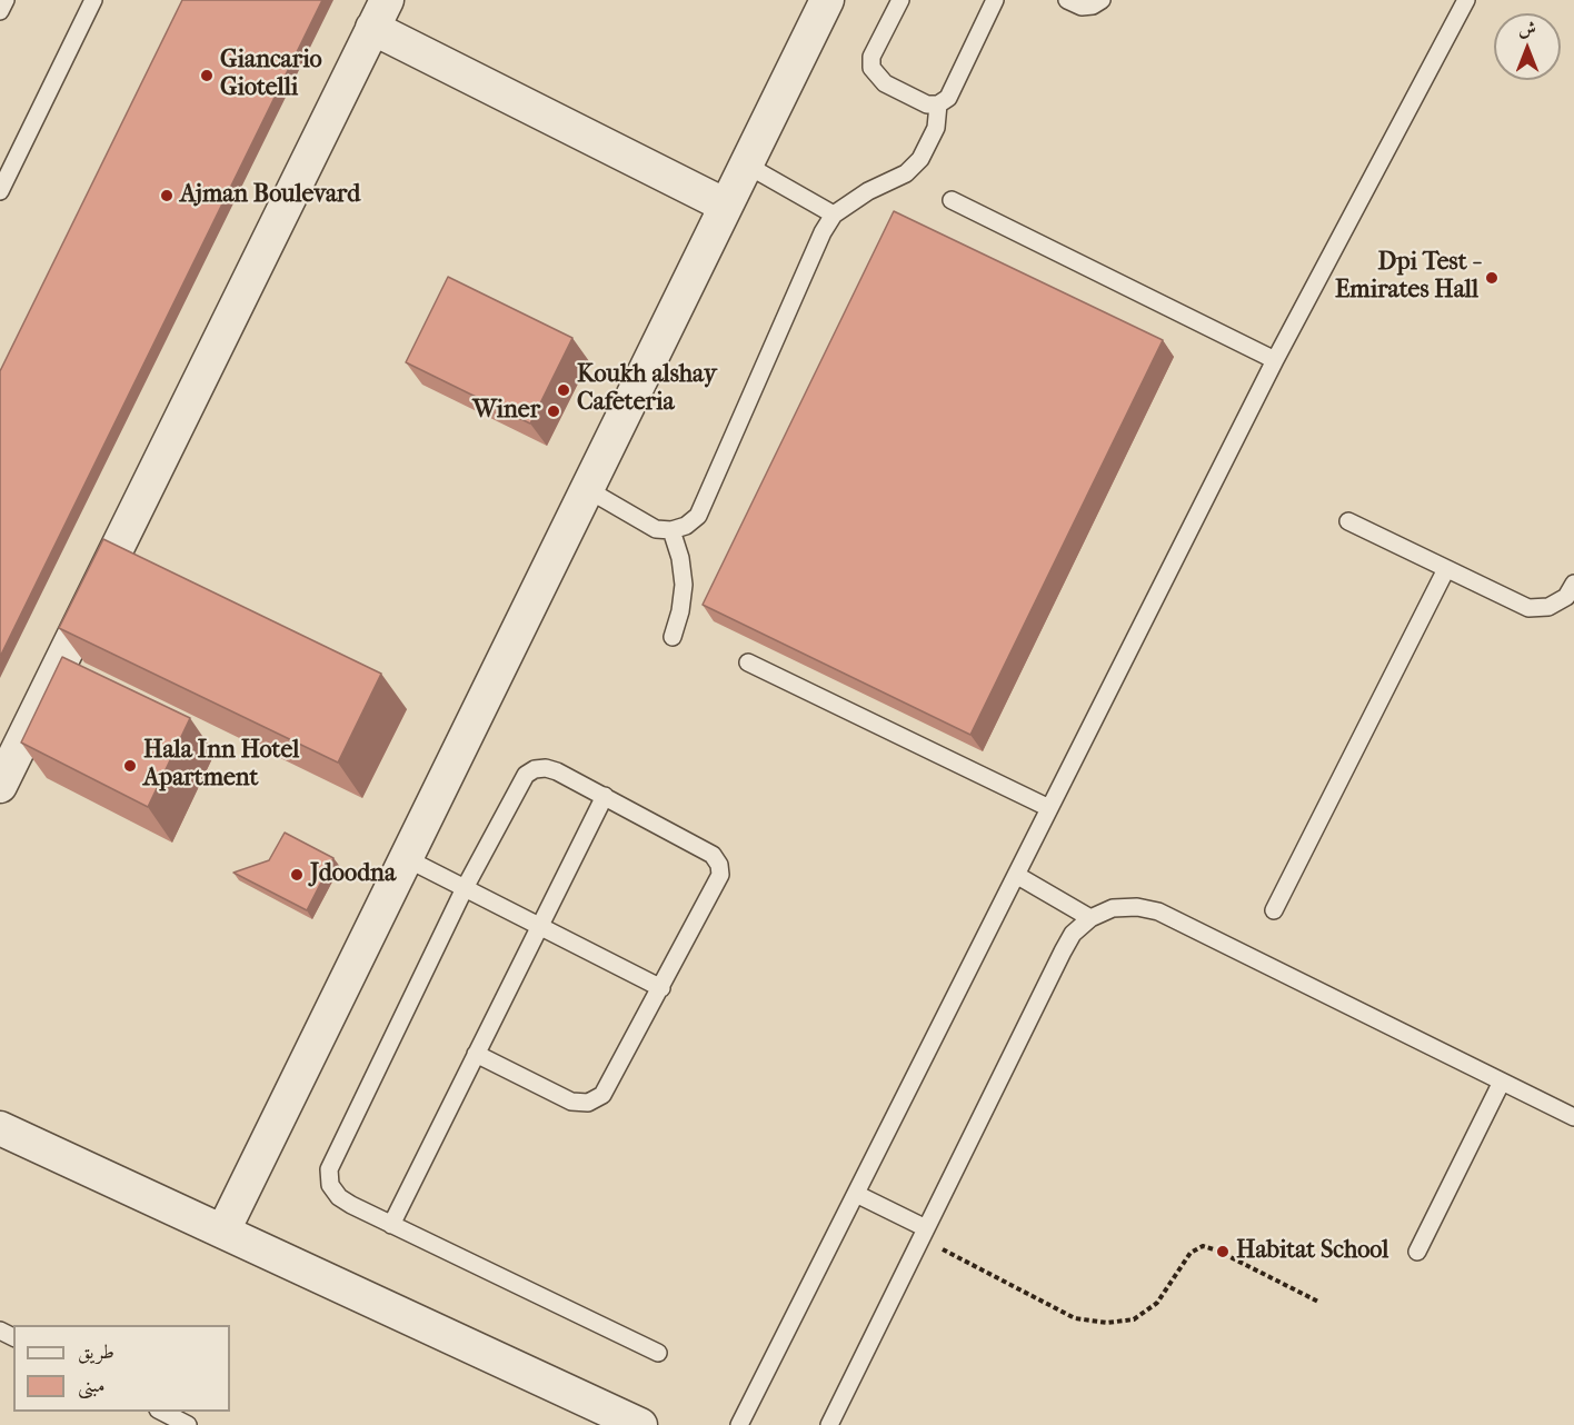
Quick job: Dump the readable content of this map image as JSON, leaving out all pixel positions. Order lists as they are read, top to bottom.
{
  "places": [
    "Giancario Giotelli",
    "Ajman Boulevard",
    "Dpi Test - Emirates Hall",
    "Koukh alshay Cafeteria",
    "Winer",
    "Hala Inn Hotel Apartment",
    "Jdoodna",
    "Habitat School"
  ],
  "legend": ["طريق", "مبنى"],
  "north": "top"
}
